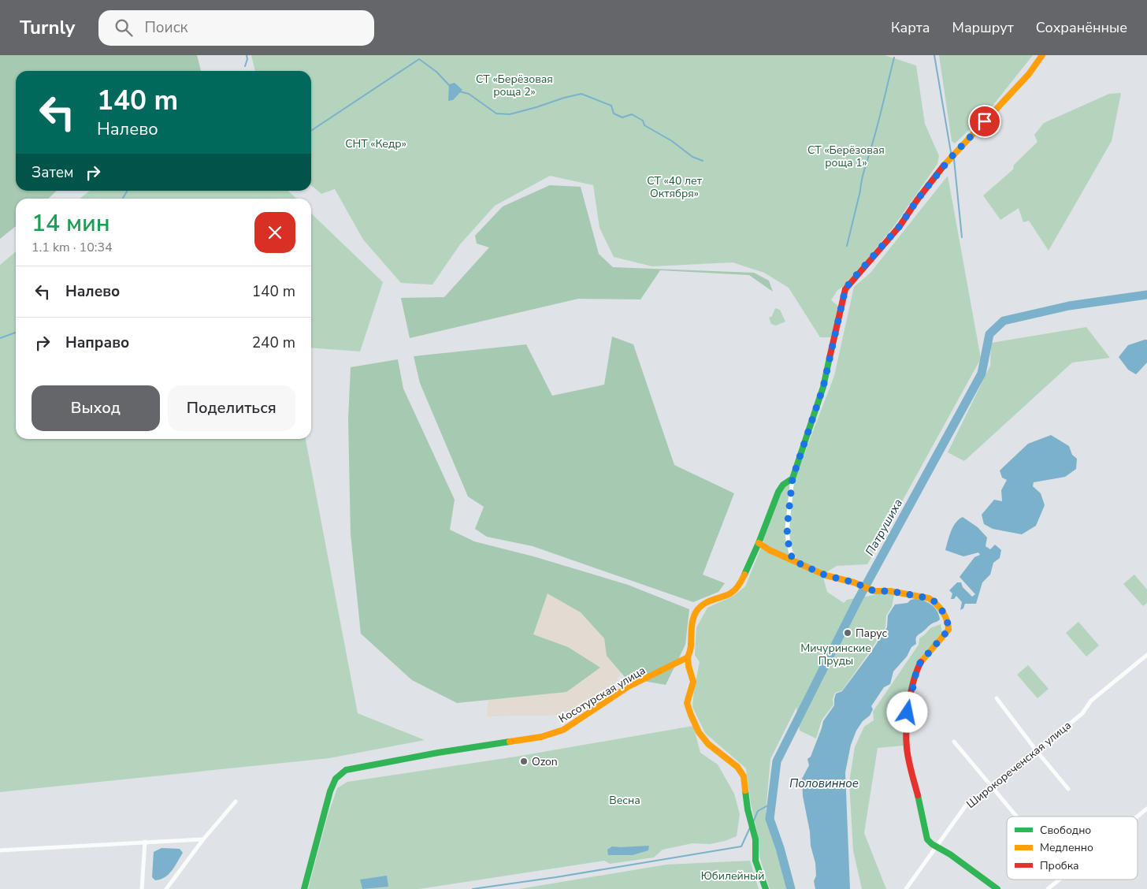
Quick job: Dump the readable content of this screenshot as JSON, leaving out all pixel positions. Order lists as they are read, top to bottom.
{
  "streets": {
    "street": ["Косотурская улица", "Широкореченская улица"]
  },
  "water": ["Патрушиха", "Половинное"],
  "parks": [
    "СТ «Берёзовая роща 2»",
    "СНТ «Кедр»",
    "СТ «Берёзовая роща 1»",
    "СТ «40 лет Октября»",
    "Мичуринские Пруды",
    "Весна",
    "Юбилейный"
  ],
  "places": ["Парус", "Ozon"],
  "legend": ["Свободно", "Медленно", "Пробка"],
  "page": {
    "header": "Turnly",
    "search": "Поиск",
    "nav": ["Карта", "Маршрут", "Сохранённые"],
    "turn": ["140 m", "Налево"],
    "then": "Затем",
    "heading": ["14 мин", "1.1 km · 10:34"],
    "list": [
      {
        "name": "Налево",
        "value": "140 m"
      },
      {
        "name": "Направо",
        "value": "240 m"
      }
    ],
    "buttons": ["Выход", "Поделиться"]
  }
}
